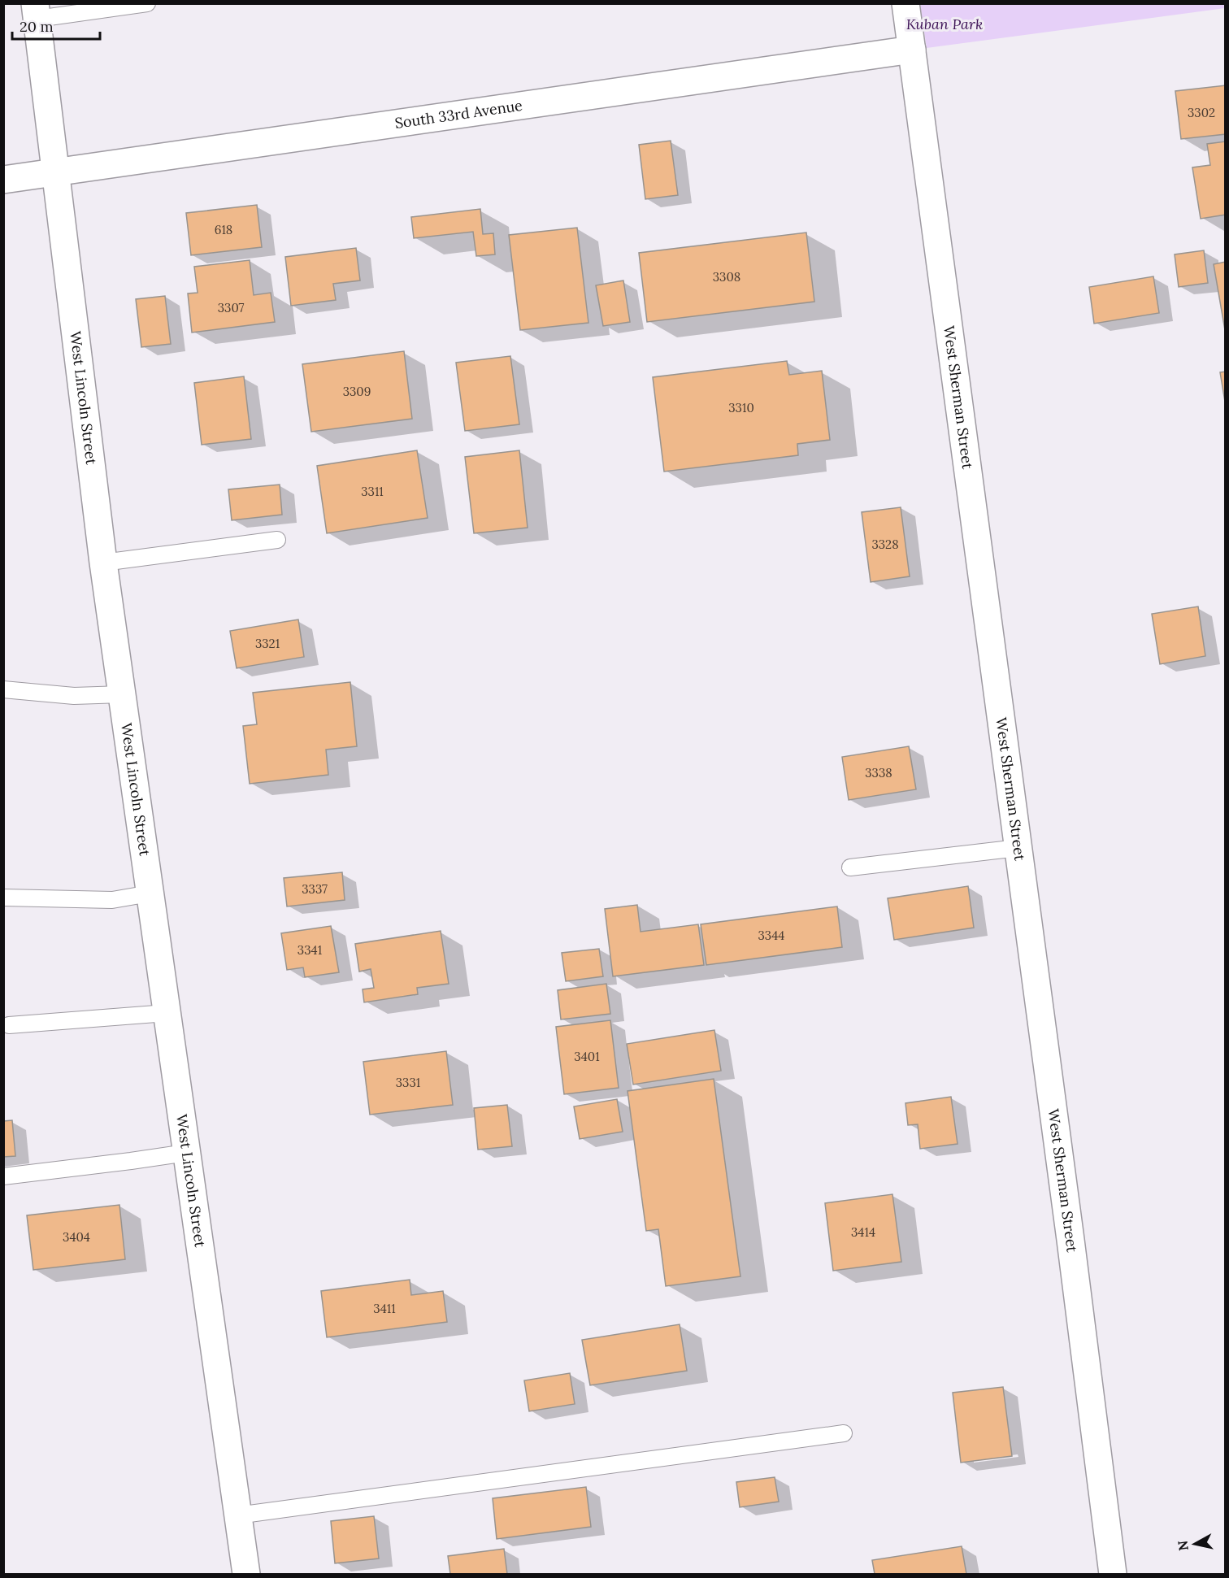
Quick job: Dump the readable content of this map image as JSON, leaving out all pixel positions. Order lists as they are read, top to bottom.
{
  "streets": {
    "street": ["South 33rd Avenue", "West Sherman Street", "West Lincoln Street"]
  },
  "crossings": [
    ["South 33rd Avenue", "West Sherman Street"],
    ["South 33rd Avenue", "West Lincoln Street"]
  ],
  "parks": ["Kuban Park"],
  "house_numbers": [
    "3302",
    "618",
    "3308",
    "3307",
    "3309",
    "3310",
    "3311",
    "3328",
    "3321",
    "3338",
    "3337",
    "3344",
    "3341",
    "3401",
    "3331",
    "3414",
    "3404",
    "3411"
  ],
  "scale_bar": "20 m",
  "north": "left"
}
